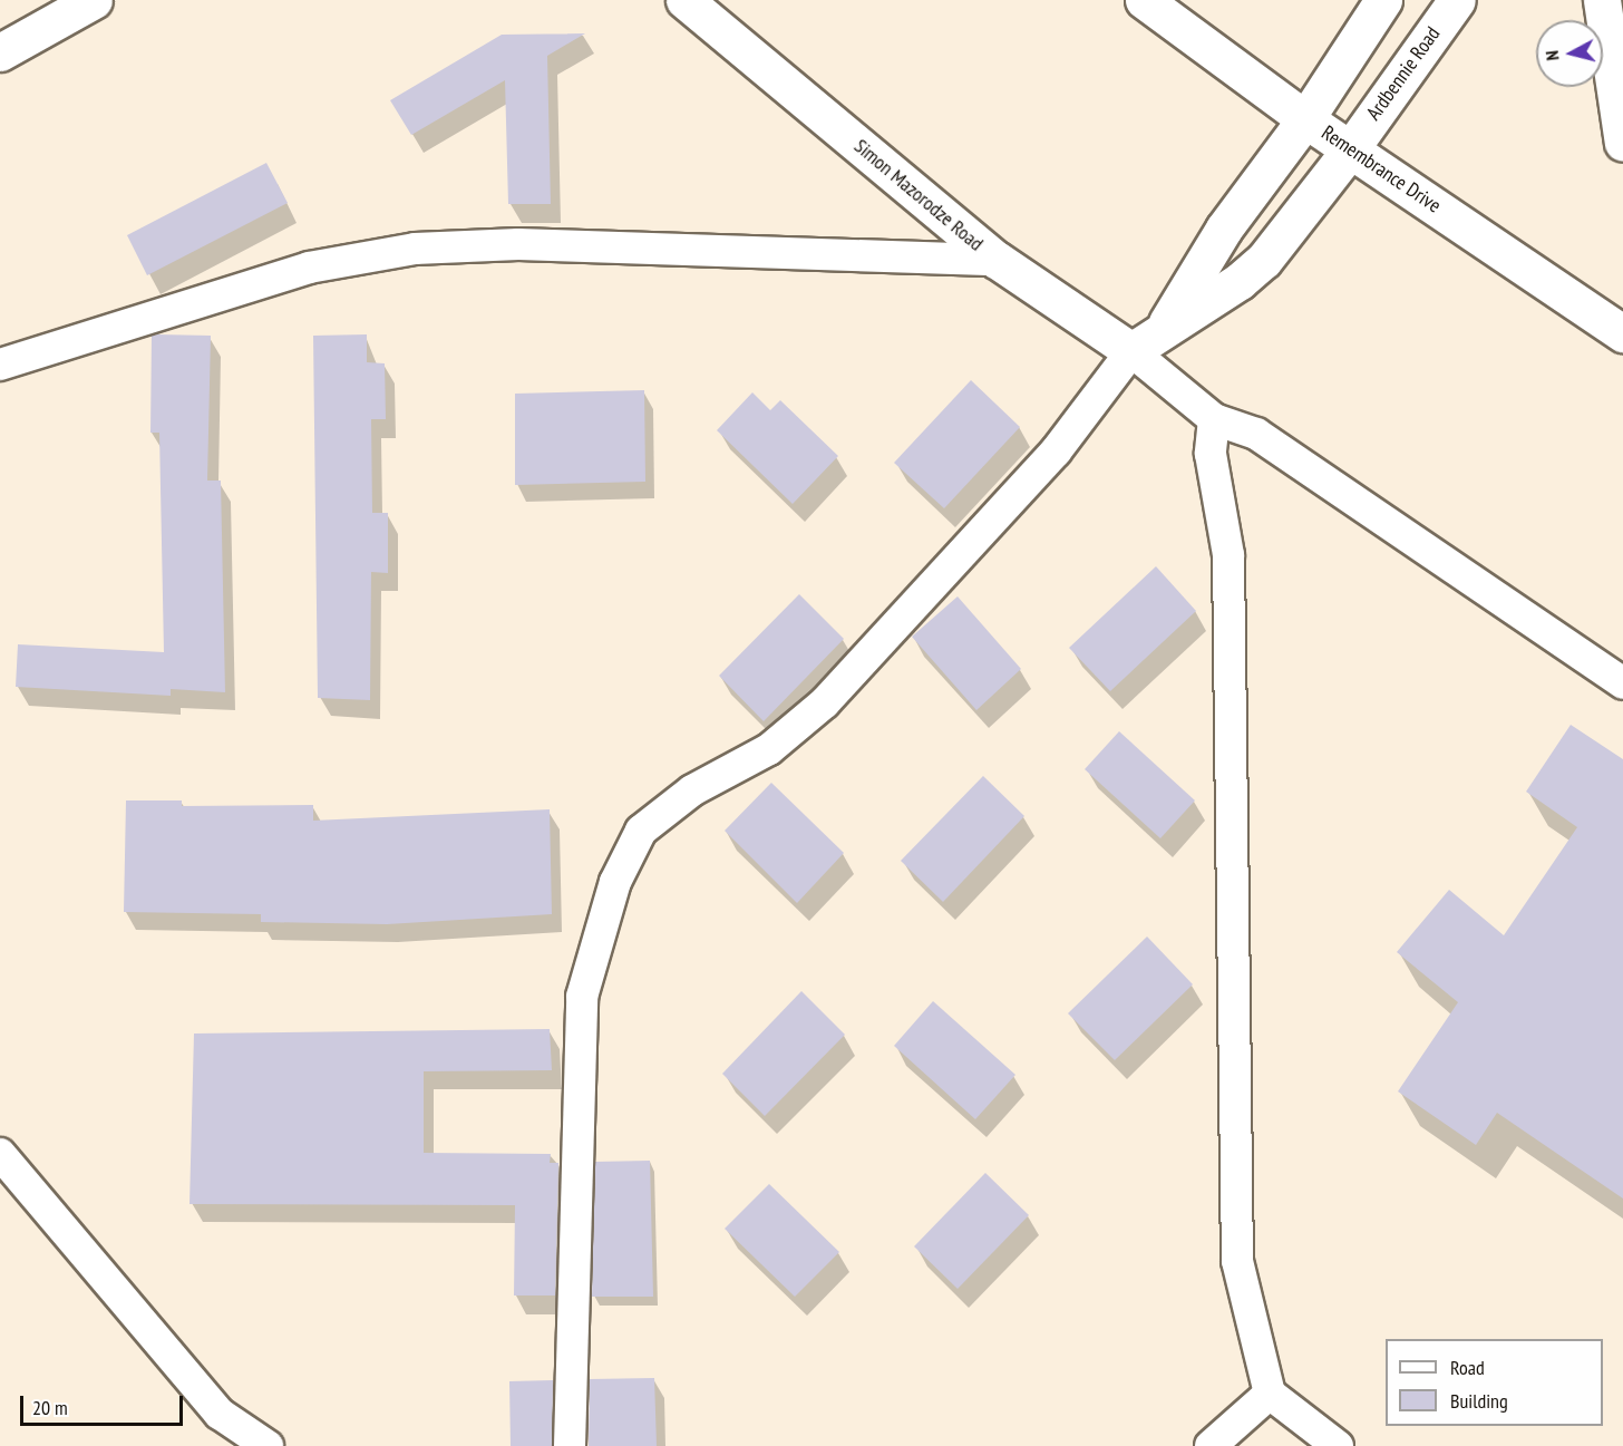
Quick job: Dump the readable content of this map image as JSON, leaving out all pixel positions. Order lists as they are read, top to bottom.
{
  "streets": {
    "street": ["Ardbennie Road", "Remembrance Drive", "Simon Mazorodze Road"]
  },
  "crossings": [
    ["Ardbennie Road", "Remembrance Drive"]
  ],
  "legend": ["Road", "Building"],
  "scale_bar": "20 m",
  "north": "left"
}
